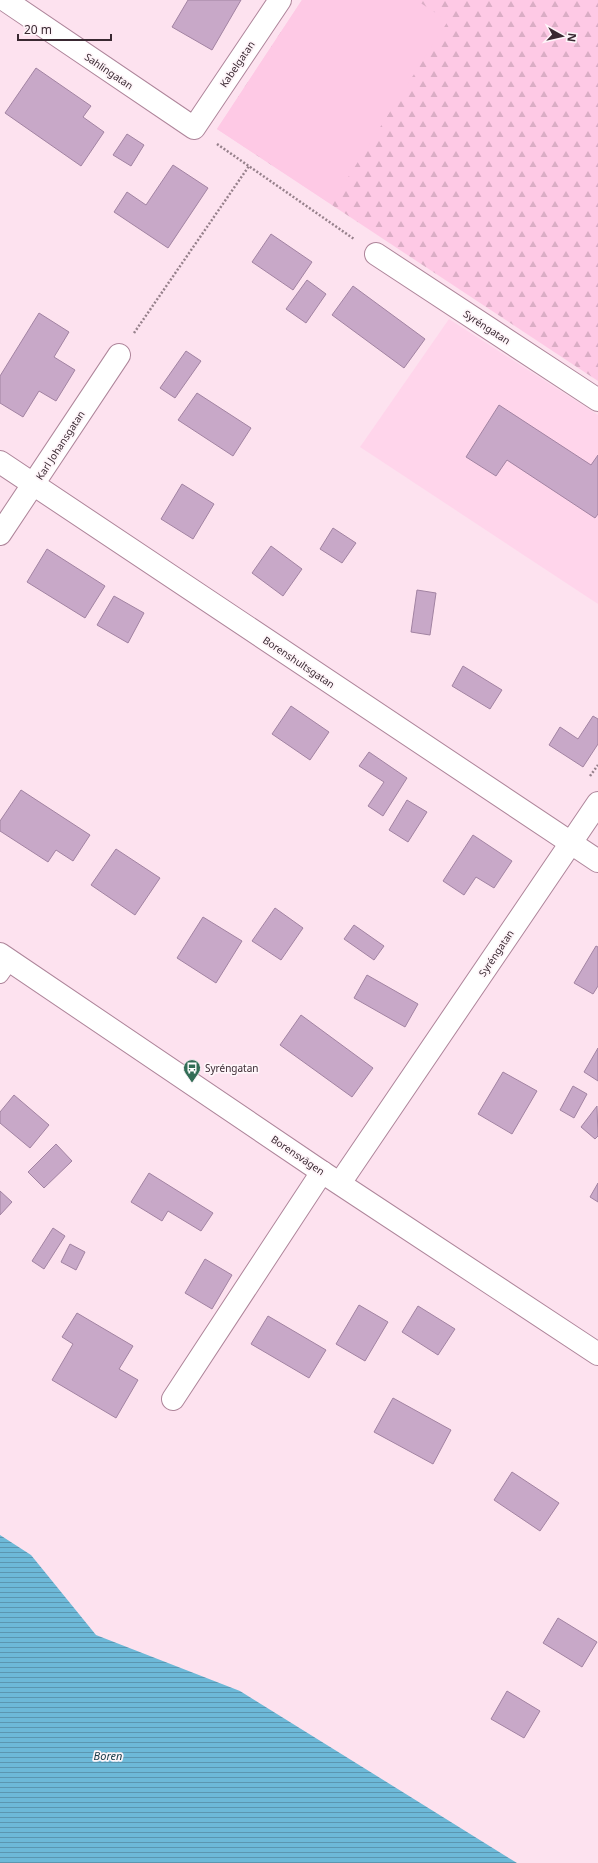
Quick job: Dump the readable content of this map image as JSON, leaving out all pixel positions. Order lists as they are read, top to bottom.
{
  "streets": {
    "street": [
      "Kabelgatan",
      "Sahlingatan",
      "Syréngatan",
      "Karl Johansgatan",
      "Borenshultsgatan",
      "Borensvägen"
    ]
  },
  "crossings": [
    ["Kabelgatan", "Sahlingatan"],
    ["Syréngatan", "Borenshultsgatan"],
    ["Syréngatan", "Borensvägen"],
    ["Karl Johansgatan", "Borenshultsgatan"]
  ],
  "water": ["Boren"],
  "places": {
    "bus stop": ["Syréngatan"]
  },
  "scale_bar": "20 m",
  "north": "right"
}
